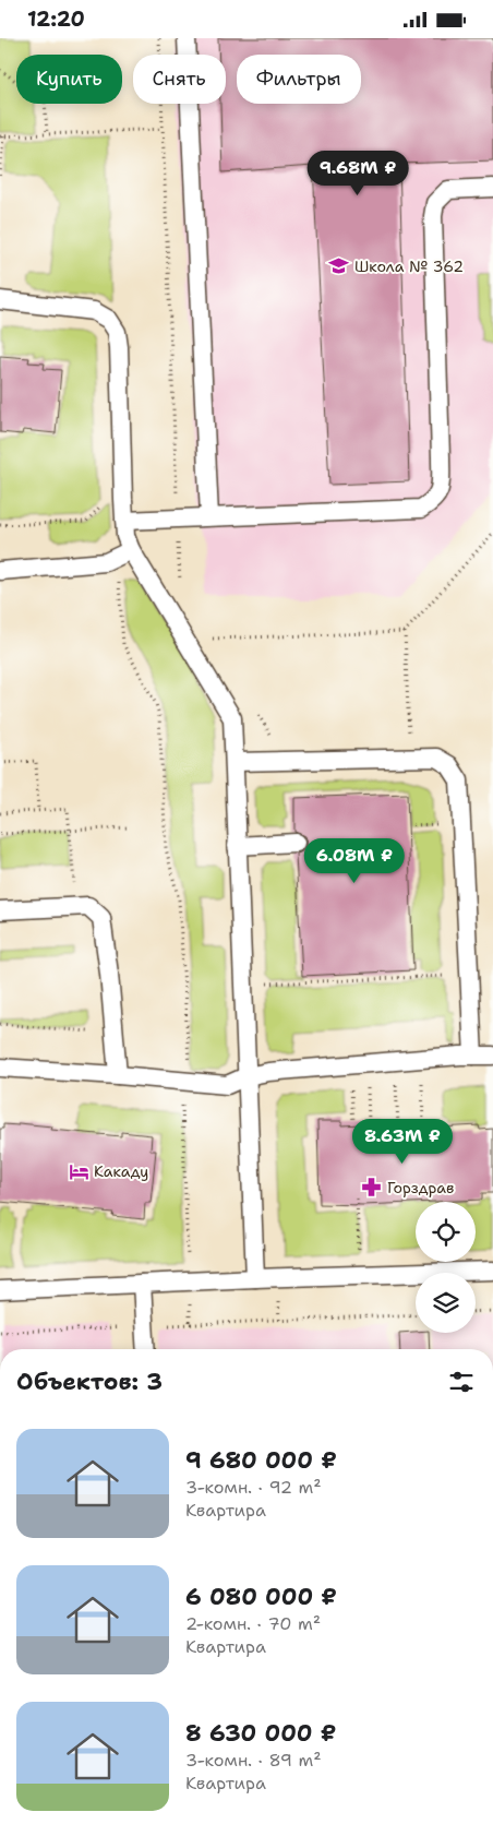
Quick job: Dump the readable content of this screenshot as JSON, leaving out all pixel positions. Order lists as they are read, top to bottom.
{
  "places": {
    "school or university": ["Школа № 362"],
    "hotel": ["Какаду"],
    "pharmacy": ["Горздрав"]
  },
  "page": {
    "status": "12:20",
    "chip": ["Купить", "Снять", "Фильтры"],
    "price": ["9.68M ₽", "6.08M ₽", "8.63M ₽"],
    "heading": "Объектов: 3",
    "list": [
      {
        "name": "9 680 000 ₽",
        "note": "3-комн. · 92 m² · Квартира"
      },
      {
        "name": "6 080 000 ₽",
        "note": "2-комн. · 70 m² · Квартира"
      },
      {
        "name": "8 630 000 ₽",
        "note": "3-комн. · 89 m² · Квартира"
      }
    ]
  }
}
